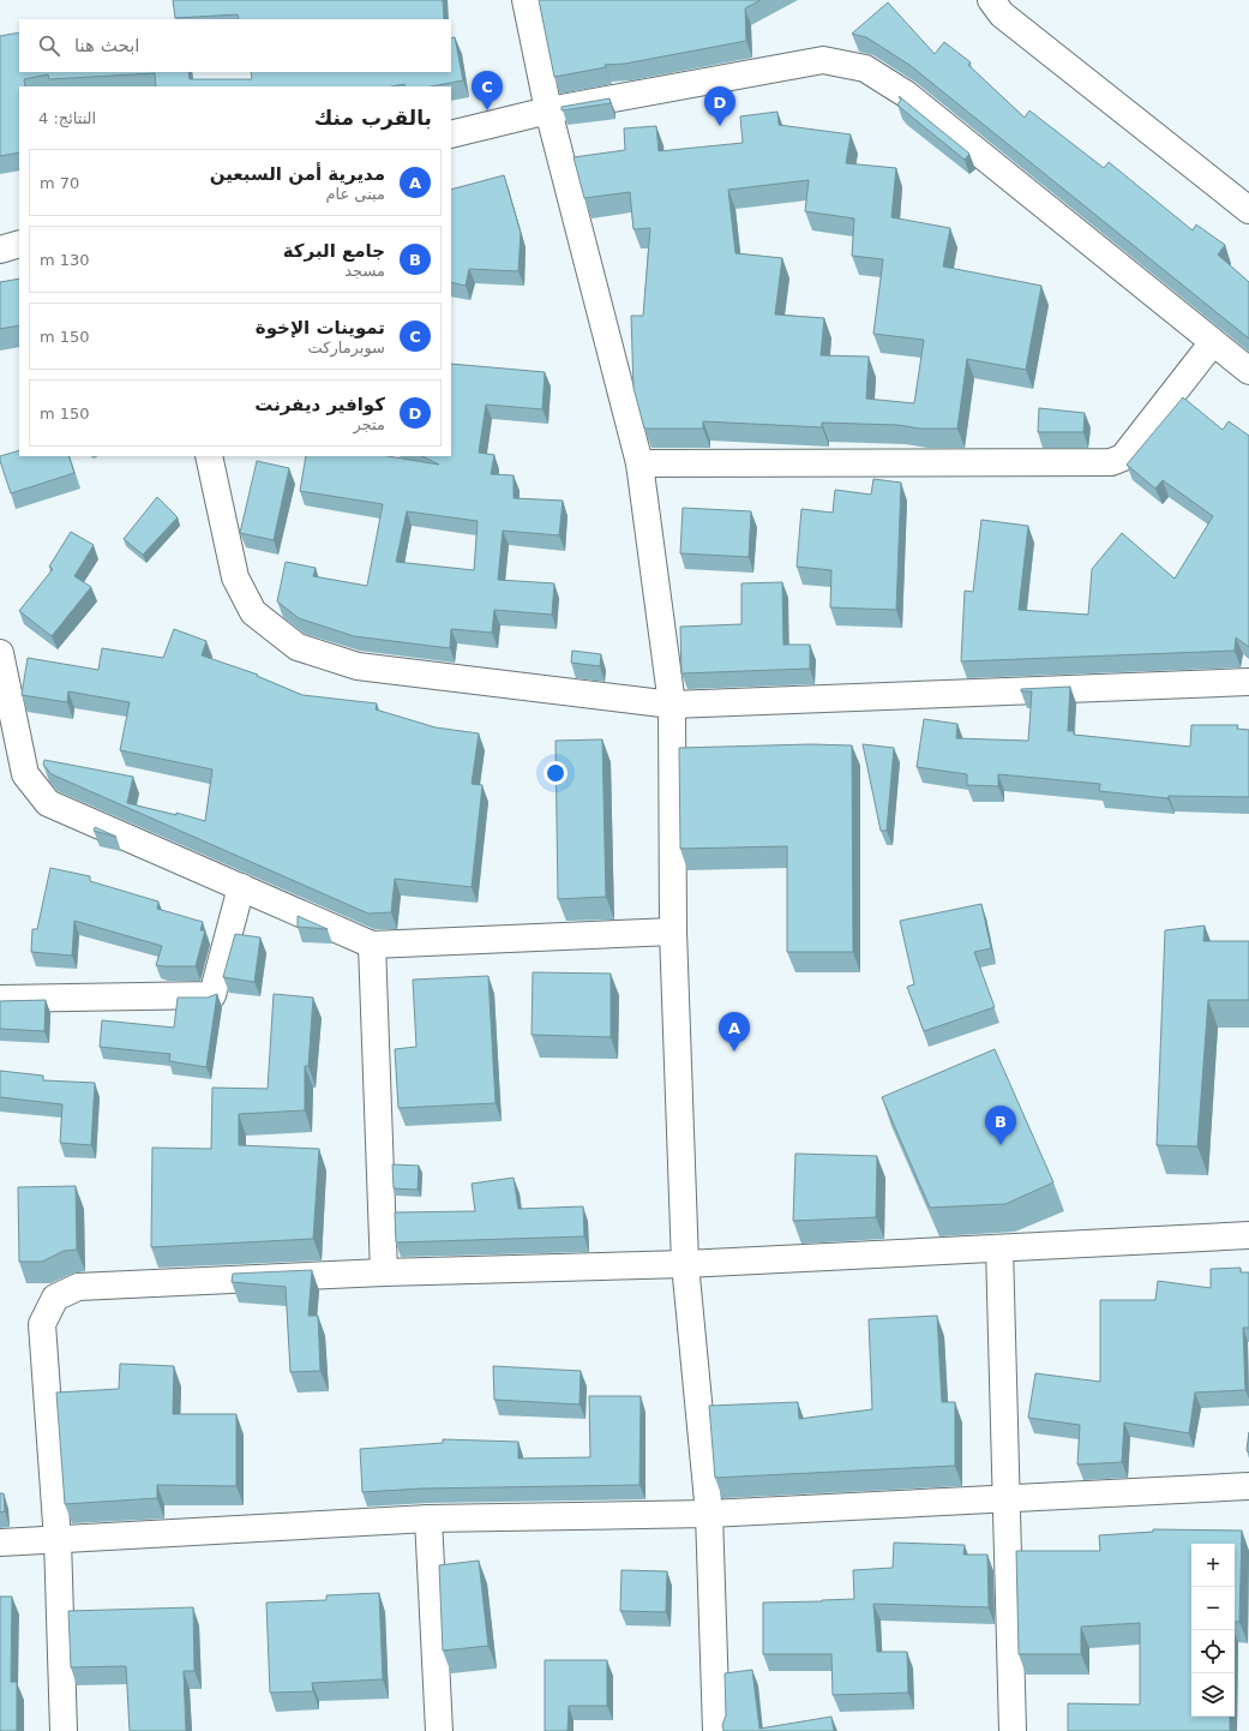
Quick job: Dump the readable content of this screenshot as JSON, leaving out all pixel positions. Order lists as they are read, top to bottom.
{
  "page": {
    "search": "ابحث هنا",
    "pins": [
      "C",
      "D",
      "A",
      "B"
    ],
    "heading": ["بالقرب منك", "النتائج: 4"],
    "list": [
      {
        "mark": "A",
        "name": "مديرية أمن السبعين",
        "note": "مبنى عام",
        "value": "70 m"
      },
      {
        "mark": "B",
        "name": "جامع البركة",
        "note": "مسجد",
        "value": "130 m"
      },
      {
        "mark": "C",
        "name": "تموينات الإخوة",
        "note": "سوبرماركت",
        "value": "150 m"
      },
      {
        "mark": "D",
        "name": "كوافير ديفرنت",
        "note": "متجر",
        "value": "150 m"
      }
    ],
    "map_buttons": ["+", "−"]
  }
}
